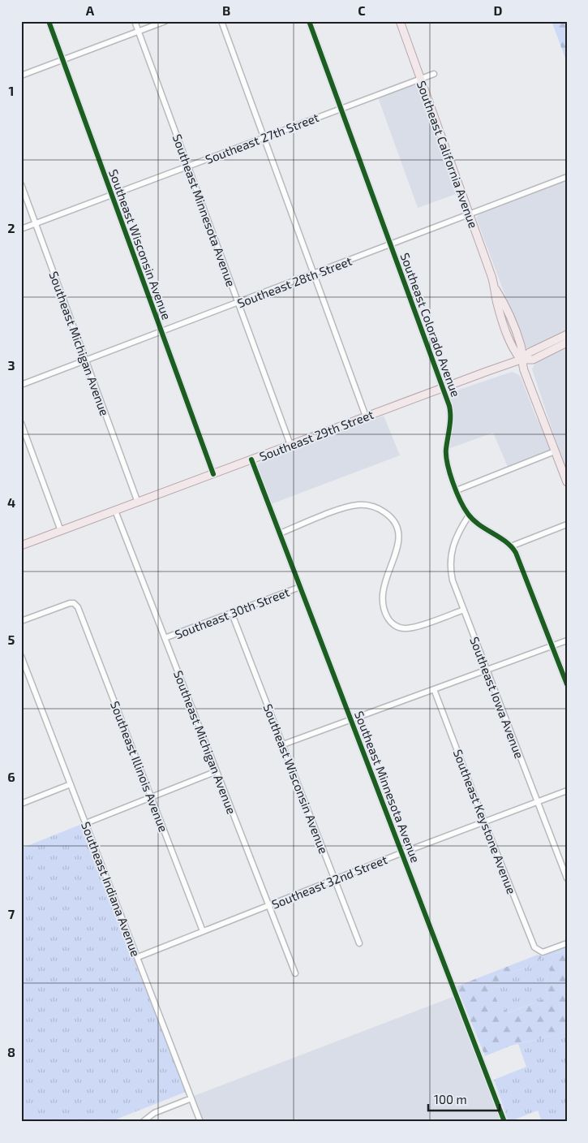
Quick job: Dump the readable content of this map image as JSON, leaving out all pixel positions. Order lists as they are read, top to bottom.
{
  "streets": {
    "main road": ["Southeast California Avenue", "Southeast 29th Street"],
    "street": [
      "Southeast 27th Street",
      "Southeast Minnesota Avenue",
      "Southeast Wisconsin Avenue",
      "Southeast 28th Street",
      "Southeast Colorado Avenue",
      "Southeast Michigan Avenue",
      "Southeast 30th Street",
      "Southeast Iowa Avenue",
      "Southeast Illinois Avenue",
      "Southeast Keystone Avenue",
      "Southeast 32nd Street",
      "Southeast Indiana Avenue"
    ]
  },
  "crossings": [
    ["Southeast 27th Street", "Southeast California Avenue"],
    ["Southeast 27th Street", "Southeast Minnesota Avenue"],
    ["Southeast 27th Street", "Southeast Wisconsin Avenue"],
    ["Southeast 27th Street", "Southeast Colorado Avenue"],
    ["Southeast 27th Street", "Southeast Michigan Avenue"],
    ["Southeast California Avenue", "Southeast 28th Street"],
    ["Southeast California Avenue", "Southeast 29th Street"],
    ["Southeast Minnesota Avenue", "Southeast 28th Street"],
    ["Southeast Minnesota Avenue", "Southeast 29th Street"],
    ["Southeast Minnesota Avenue", "Southeast 30th Street"],
    ["Southeast Minnesota Avenue", "Southeast 32nd Street"],
    ["Southeast Wisconsin Avenue", "Southeast 28th Street"],
    ["Southeast Wisconsin Avenue", "Southeast 29th Street"],
    ["Southeast Wisconsin Avenue", "Southeast 30th Street"],
    ["Southeast Wisconsin Avenue", "Southeast 32nd Street"],
    ["Southeast 28th Street", "Southeast Colorado Avenue"],
    ["Southeast 28th Street", "Southeast Michigan Avenue"],
    ["Southeast Colorado Avenue", "Southeast 29th Street"],
    ["Southeast Colorado Avenue", "Southeast Iowa Avenue"],
    ["Southeast Michigan Avenue", "Southeast 29th Street"],
    ["Southeast Michigan Avenue", "Southeast 30th Street"],
    ["Southeast Michigan Avenue", "Southeast 32nd Street"],
    ["Southeast Iowa Avenue", "Southeast 32nd Street"],
    ["Southeast Illinois Avenue", "Southeast 32nd Street"],
    ["Southeast Keystone Avenue", "Southeast 32nd Street"],
    ["Southeast 32nd Street", "Southeast Indiana Avenue"]
  ],
  "scale_bar": "100 m",
  "grid": {
    "columns": [
      "A",
      "B",
      "C",
      "D"
    ],
    "rows": [
      "1",
      "2",
      "3",
      "4",
      "5",
      "6",
      "7",
      "8"
    ]
  }
}
